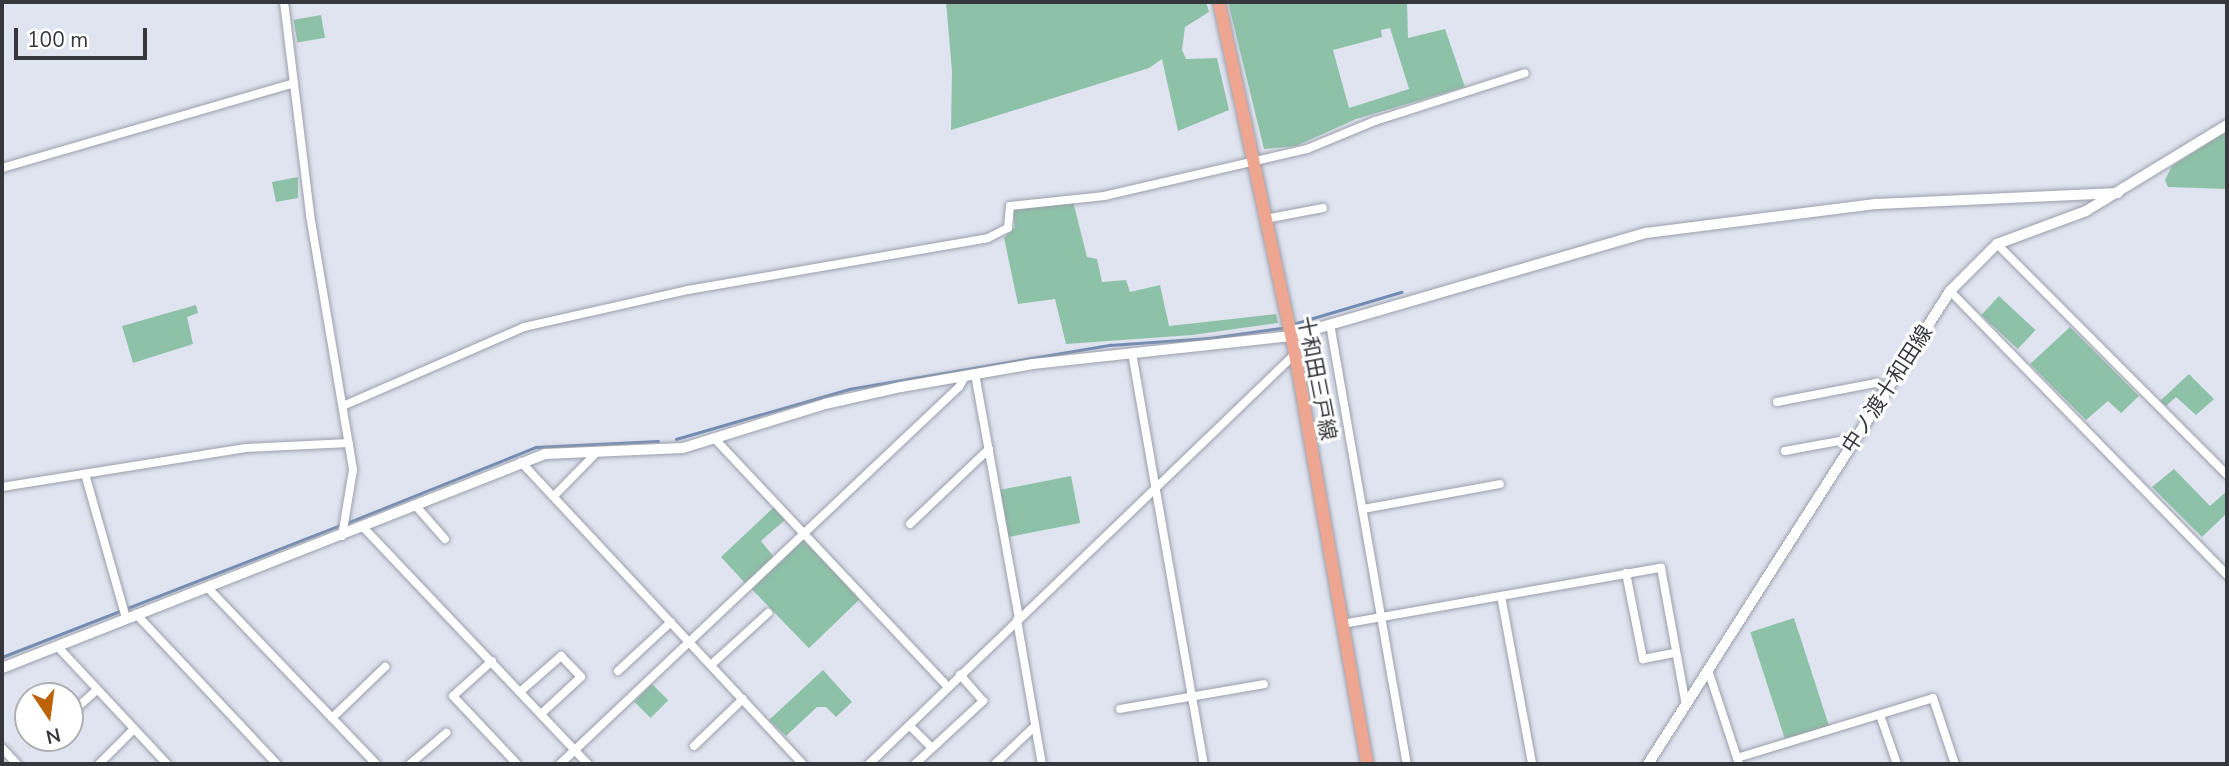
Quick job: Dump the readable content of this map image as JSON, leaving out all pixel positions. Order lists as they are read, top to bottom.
{
  "streets": {
    "main road": ["十和田三戸線"],
    "street": ["中ノ渡十和田線"]
  },
  "scale_bar": "100 m",
  "north": "bottom"
}
